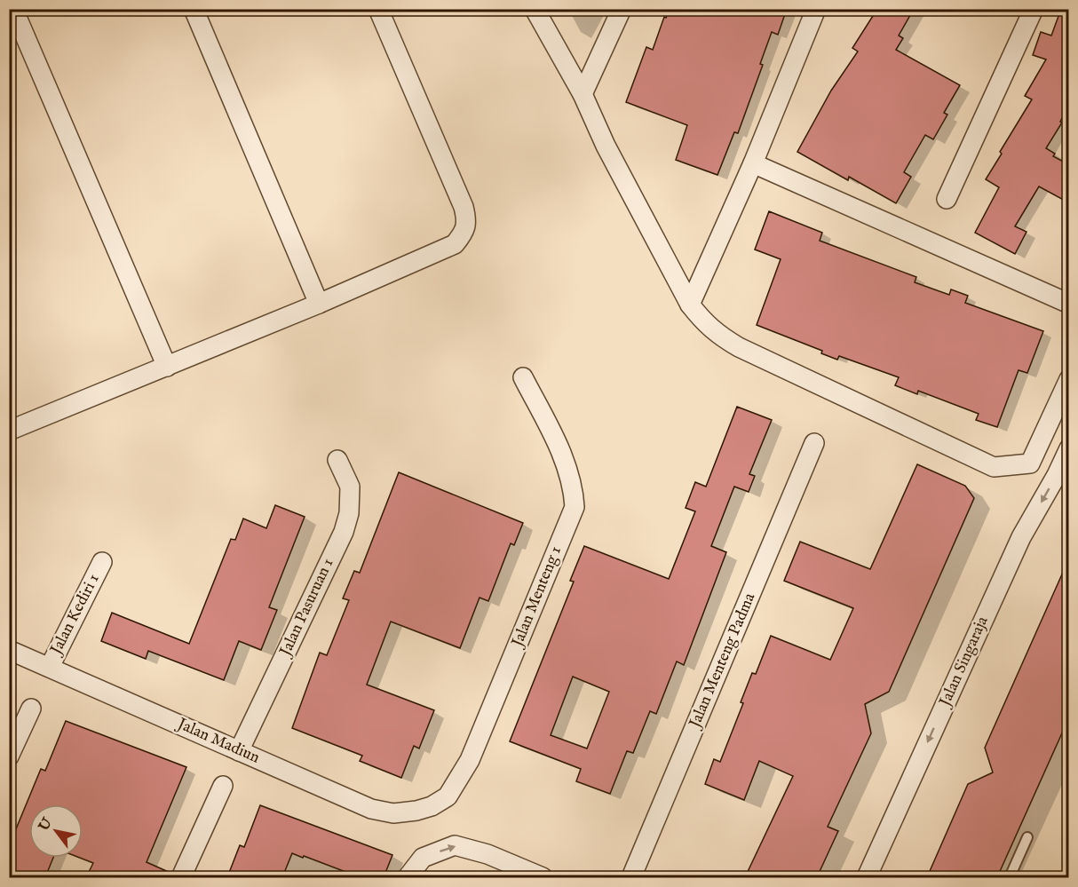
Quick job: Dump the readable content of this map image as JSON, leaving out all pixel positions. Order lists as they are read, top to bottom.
{
  "streets": {
    "street": [
      "Jalan Menteng 1",
      "Jalan Pasuruan 1",
      "Jalan Kediri 1",
      "Jalan Menteng Padma",
      "Jalan Singaraja",
      "Jalan Madiun"
    ]
  },
  "crossings": [
    ["Jalan Menteng 1", "Jalan Madiun"],
    ["Jalan Pasuruan 1", "Jalan Madiun"],
    ["Jalan Kediri 1", "Jalan Madiun"]
  ],
  "one_way": ["Jalan Singaraja"],
  "north": "top left"
}
